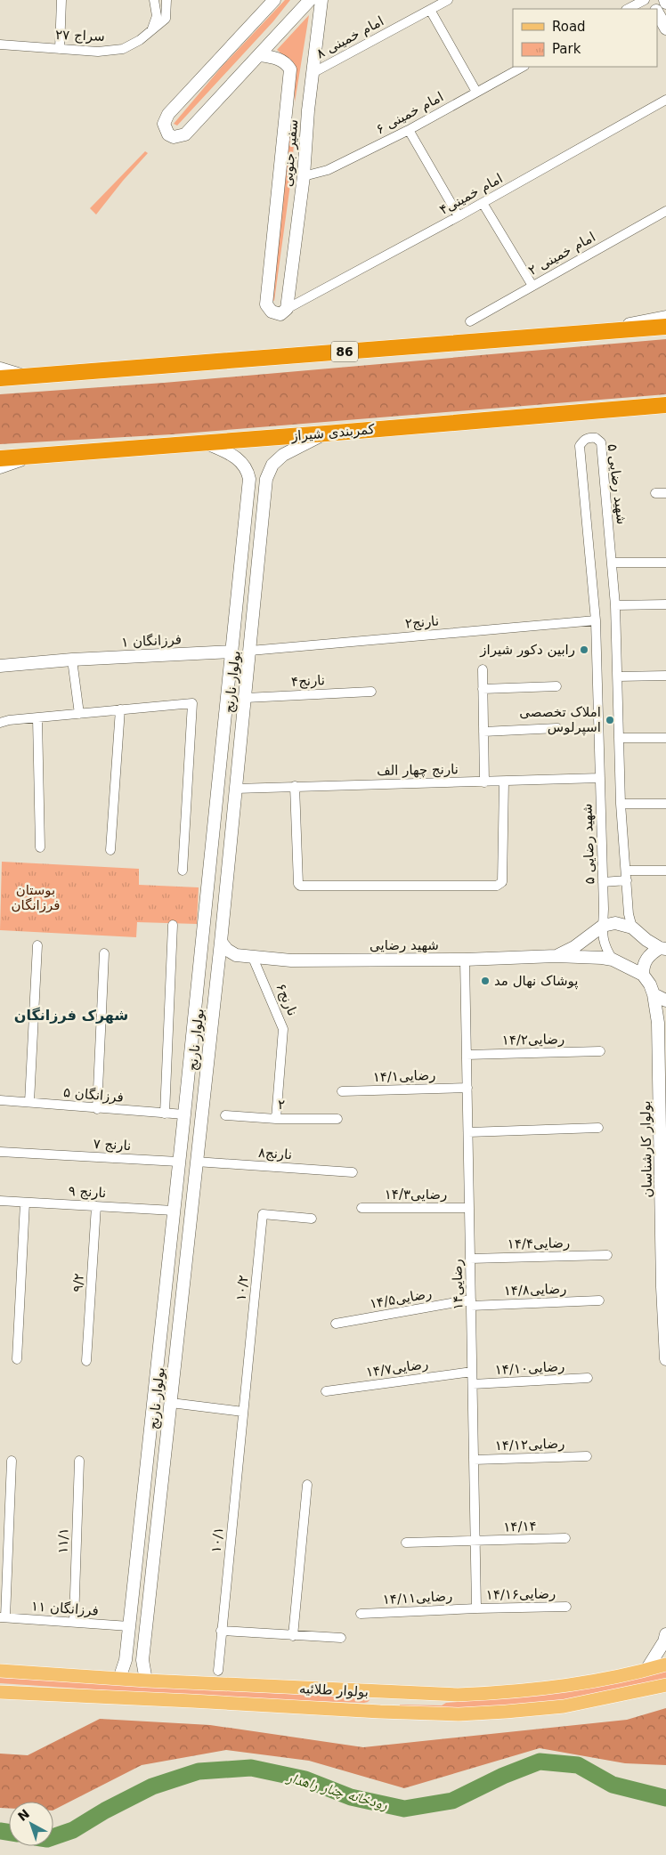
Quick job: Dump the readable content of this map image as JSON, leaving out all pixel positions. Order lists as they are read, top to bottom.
{
  "streets": {
    "highway": ["86", "کمربندی شیراز"],
    "main road": [
      "سفیر جنوبی",
      "فرزانگان ۱",
      "بولوار نارنج",
      "شهید رضایی",
      "بولوار کارشناسان",
      "بولوار طلائیه"
    ],
    "street": [
      "۲۷ سراج",
      "امام خمینی ۸",
      "امام خمینی ۶",
      "امام خمینی۴",
      "امام خمینی ۲",
      "شهید رضایی ۵",
      "نارنج۲",
      "نارنج۴",
      "نارنج چهار الف",
      "نارنج۶",
      "رضایی۱۴/۲",
      "۱۴/۱رضایی",
      "فرزانگان ۵",
      "۲",
      "نارنج ۷",
      "نارنج۸",
      "نارنج ۹",
      "رضایی۱۴/۳",
      "رضایی۱۴/۴",
      "۹/۲",
      "رضایی۱۴",
      "۱۰/۲",
      "رضایی۱۴/۸",
      "رضایی۱۴/۵",
      "رضایی۱۴/۷",
      "رضایی۱۴/۱۰",
      "رضایی۱۴/۱۲",
      "۱۴/۱۴",
      "۱۰/۱",
      "۱۱/۱",
      "رضایی۱۴/۱۶",
      "رضایی۱۴/۱۱",
      "فرزانگان ۱۱"
    ]
  },
  "crossings": [
    ["امام خمینی ۸", "سفیر جنوبی"],
    ["امام خمینی ۶", "سفیر جنوبی"],
    ["سفیر جنوبی", "امام خمینی۴"],
    ["کمربندی شیراز", "بولوار نارنج"],
    ["شهید رضایی ۵", "نارنج۲"],
    ["شهید رضایی ۵", "نارنج چهار الف"],
    ["شهید رضایی ۵", "شهید رضایی"],
    ["نارنج۲", "بولوار نارنج"],
    ["فرزانگان ۱", "بولوار نارنج"],
    ["نارنج۴", "بولوار نارنج"],
    ["بولوار نارنج", "نارنج چهار الف"],
    ["بولوار نارنج", "فرزانگان ۵"],
    ["بولوار نارنج", "نارنج ۷"],
    ["بولوار نارنج", "نارنج۸"],
    ["بولوار نارنج", "نارنج ۹"],
    ["بولوار نارنج", "فرزانگان ۱۱"],
    ["بولوار نارنج", "بولوار طلائیه"],
    ["شهید رضایی", "نارنج۶"],
    ["شهید رضایی", "رضایی۱۴"],
    ["نارنج۶", "۲"],
    ["رضایی۱۴/۲", "رضایی۱۴"],
    ["۱۴/۱رضایی", "رضایی۱۴"],
    ["نارنج ۹", "۹/۲"],
    ["رضایی۱۴/۳", "رضایی۱۴"],
    ["رضایی۱۴/۴", "رضایی۱۴"],
    ["رضایی۱۴", "رضایی۱۴/۸"],
    ["رضایی۱۴", "رضایی۱۴/۵"],
    ["رضایی۱۴", "رضایی۱۴/۷"],
    ["رضایی۱۴", "رضایی۱۴/۱۰"],
    ["رضایی۱۴", "رضایی۱۴/۱۲"],
    ["رضایی۱۴", "۱۴/۱۴"],
    ["رضایی۱۴", "رضایی۱۴/۱۶"],
    ["رضایی۱۴", "رضایی۱۴/۱۱"],
    ["۱۰/۲", "۱۰/۱"],
    ["رضایی۱۴/۸", "رضایی۱۴/۵"],
    ["۱۱/۱", "فرزانگان ۱۱"],
    ["رضایی۱۴/۱۶", "رضایی۱۴/۱۱"]
  ],
  "districts": ["شهرک فرزانگان"],
  "water": ["رودخانه چنار راهدار"],
  "parks": ["بوستان فرزانگان"],
  "places": ["رابین دکور شیراز", "املاک تخصصی اسپرلوس", "پوشاک نهال مد"],
  "legend": ["Road", "Park"],
  "north": "top left"
}
